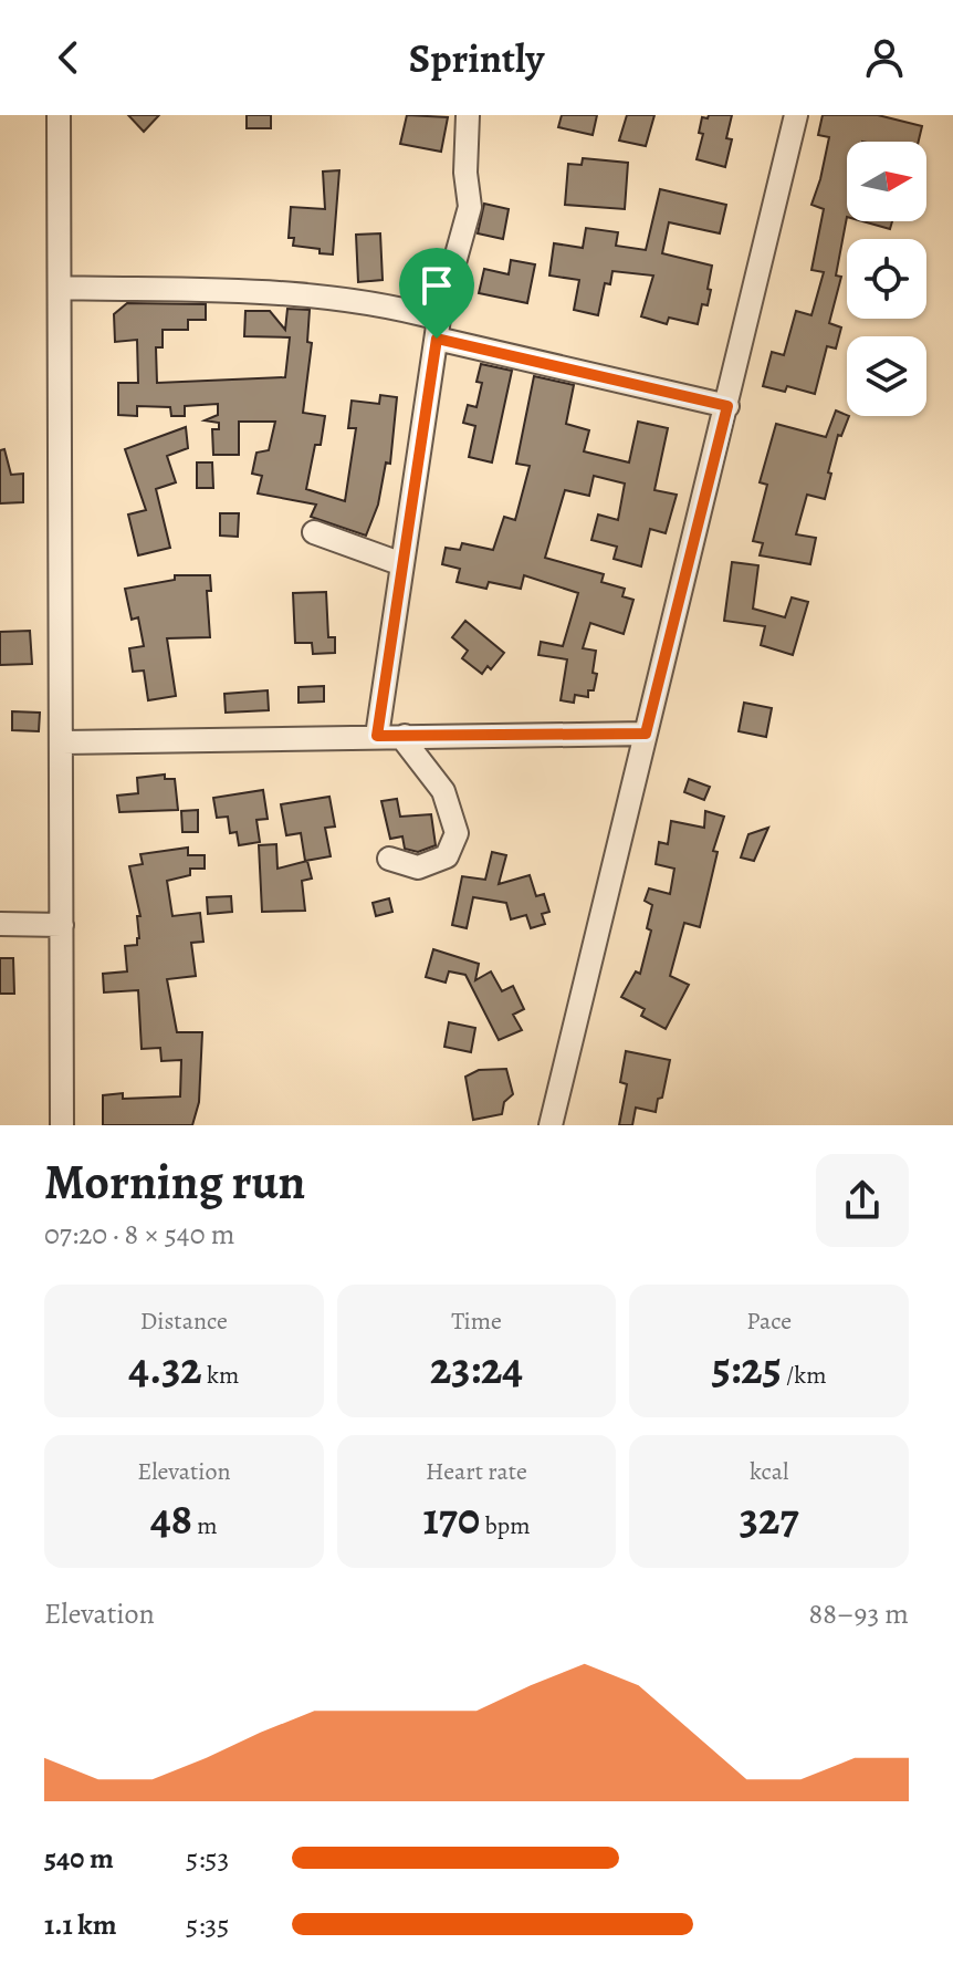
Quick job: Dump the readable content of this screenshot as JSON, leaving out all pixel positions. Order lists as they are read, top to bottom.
{
  "north": "right",
  "page": {
    "header": "Sprintly",
    "heading": ["Morning run", "07:20 · 8 × 540 m"],
    "stats": [
      ["Distance", "4.32 km"],
      ["Time", "23:24"],
      ["Pace", "5:25 /km"],
      ["Elevation", "48 m"],
      ["Heart rate", "170 bpm"],
      ["kcal", "327"]
    ],
    "chart": ["Elevation", "88–93 m"],
    "list": [
      {
        "name": "540 m",
        "note": "5:53"
      },
      {
        "name": "1.1 km",
        "note": "5:35"
      }
    ]
  }
}
